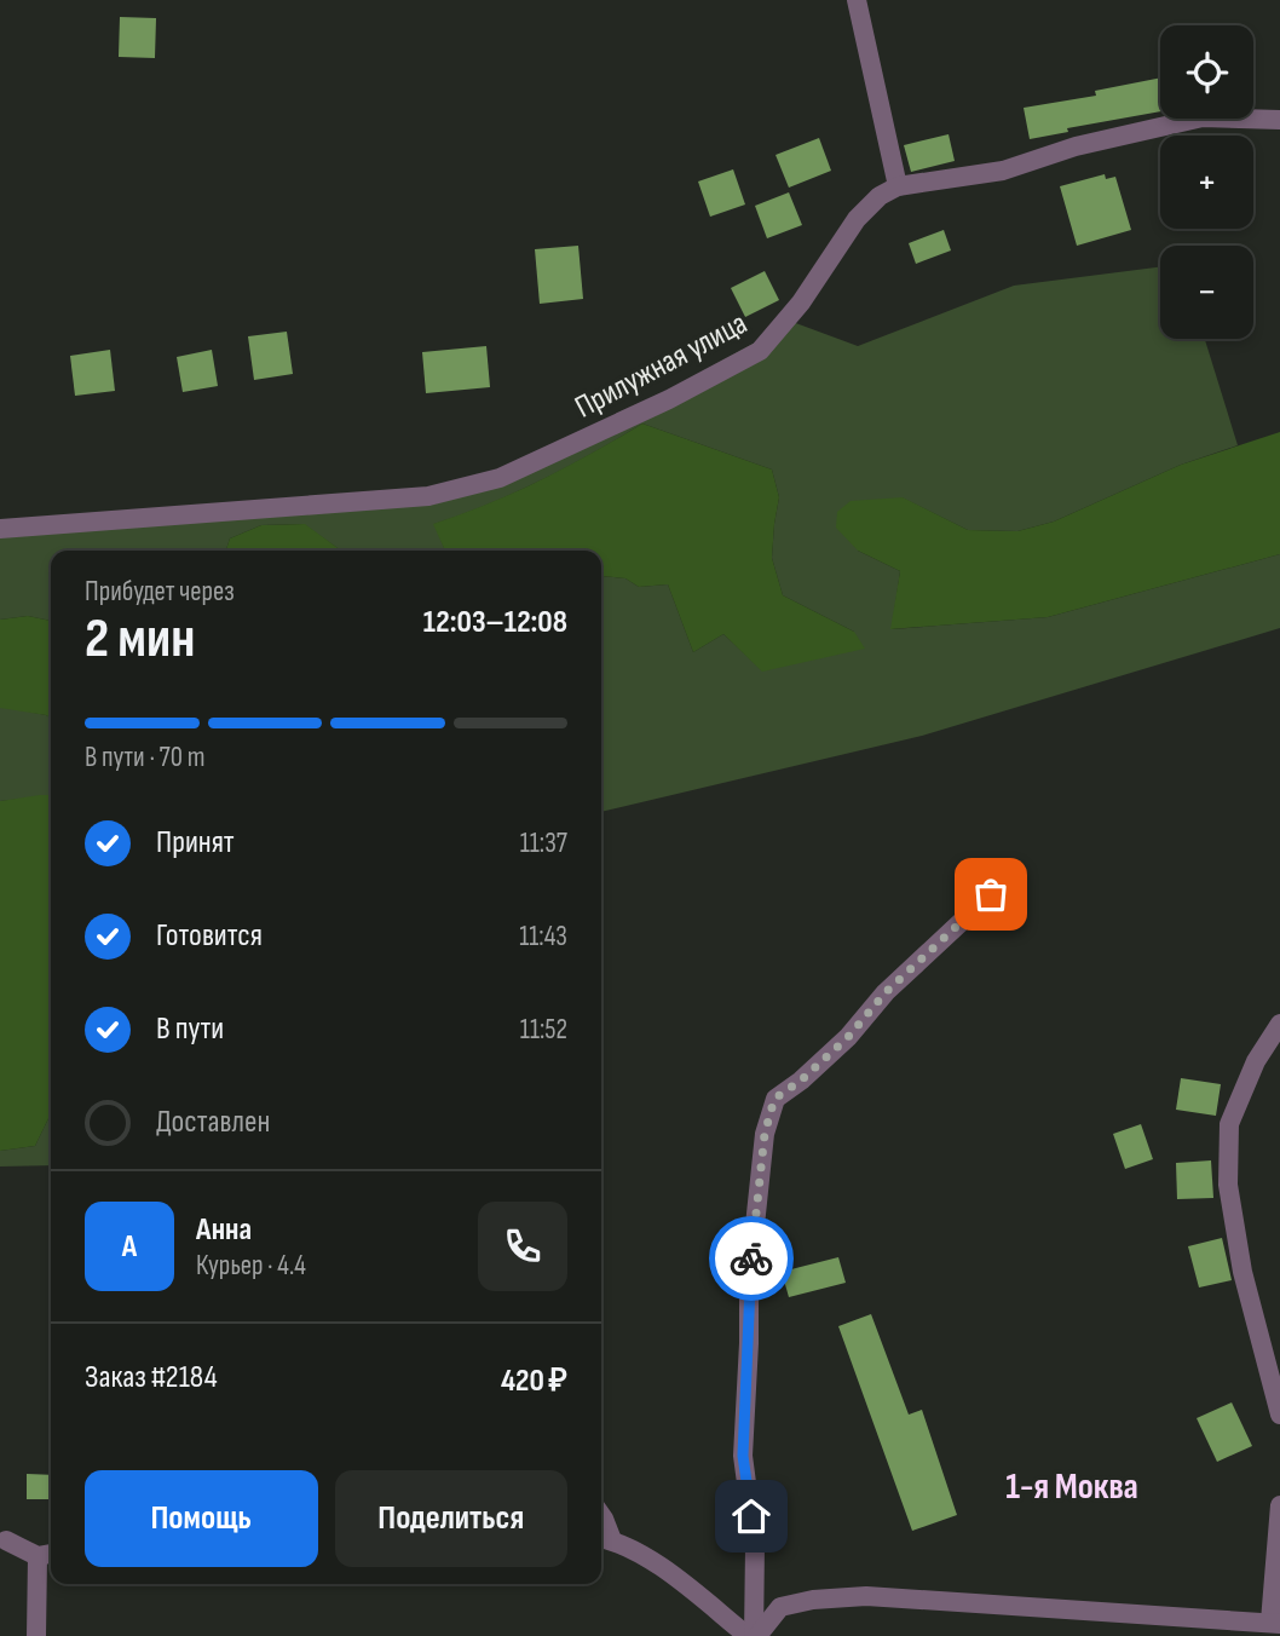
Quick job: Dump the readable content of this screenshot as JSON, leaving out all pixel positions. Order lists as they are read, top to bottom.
{
  "streets": {
    "street": ["Прилужная улица"]
  },
  "districts": ["1-я Моква"],
  "page": {
    "map_buttons": ["+", "−"],
    "heading": ["2 мин", "Прибудет через", "12:03–12:08"],
    "panel": [
      "Анна",
      "Курьер · 4.4",
      "Заказ #2184",
      "420 ₽"
    ],
    "bar": "В пути · 70 m",
    "list": [
      ["Принят", "11:37"],
      ["Готовится", "11:43"],
      ["В пути", "11:52"],
      "Доставлен"
    ],
    "round": "А",
    "buttons": ["Помощь", "Поделиться"]
  }
}
